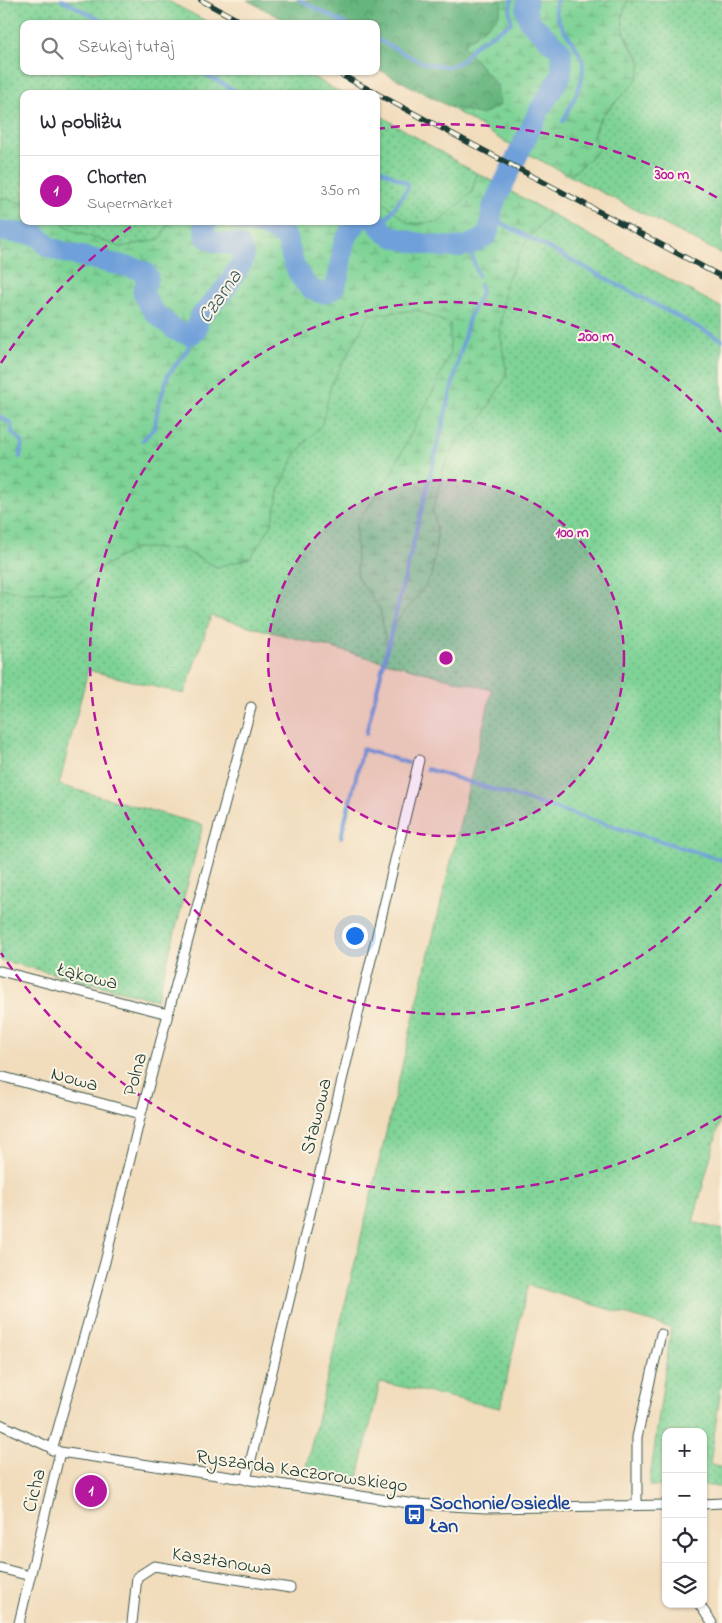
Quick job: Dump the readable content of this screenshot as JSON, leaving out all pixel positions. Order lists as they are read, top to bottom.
{
  "streets": {
    "street": [
      "Łąkowa",
      "Polna",
      "Nowa",
      "Stawowa",
      "Ryszarda Kaczorowskiego",
      "Cicha",
      "Kasztanowa"
    ]
  },
  "crossings": [
    ["Łąkowa", "Polna"],
    ["Polna", "Nowa"],
    ["Polna", "Ryszarda Kaczorowskiego"],
    ["Polna", "Cicha"],
    ["Stawowa", "Ryszarda Kaczorowskiego"],
    ["Ryszarda Kaczorowskiego", "Cicha"]
  ],
  "water": ["Czarna"],
  "places": {
    "bus stop": ["Sochonie/Osiedle Łan"]
  },
  "page": {
    "search": "Szukaj tutaj",
    "heading": "W pobliżu",
    "list": [
      {
        "mark": "1",
        "name": "Chorten",
        "note": "Supermarket",
        "value": "350 m"
      }
    ],
    "map_buttons": ["+", "−"],
    "pins": "1"
  },
  "rings": ["300 m", "200 m", "100 m"]
}
